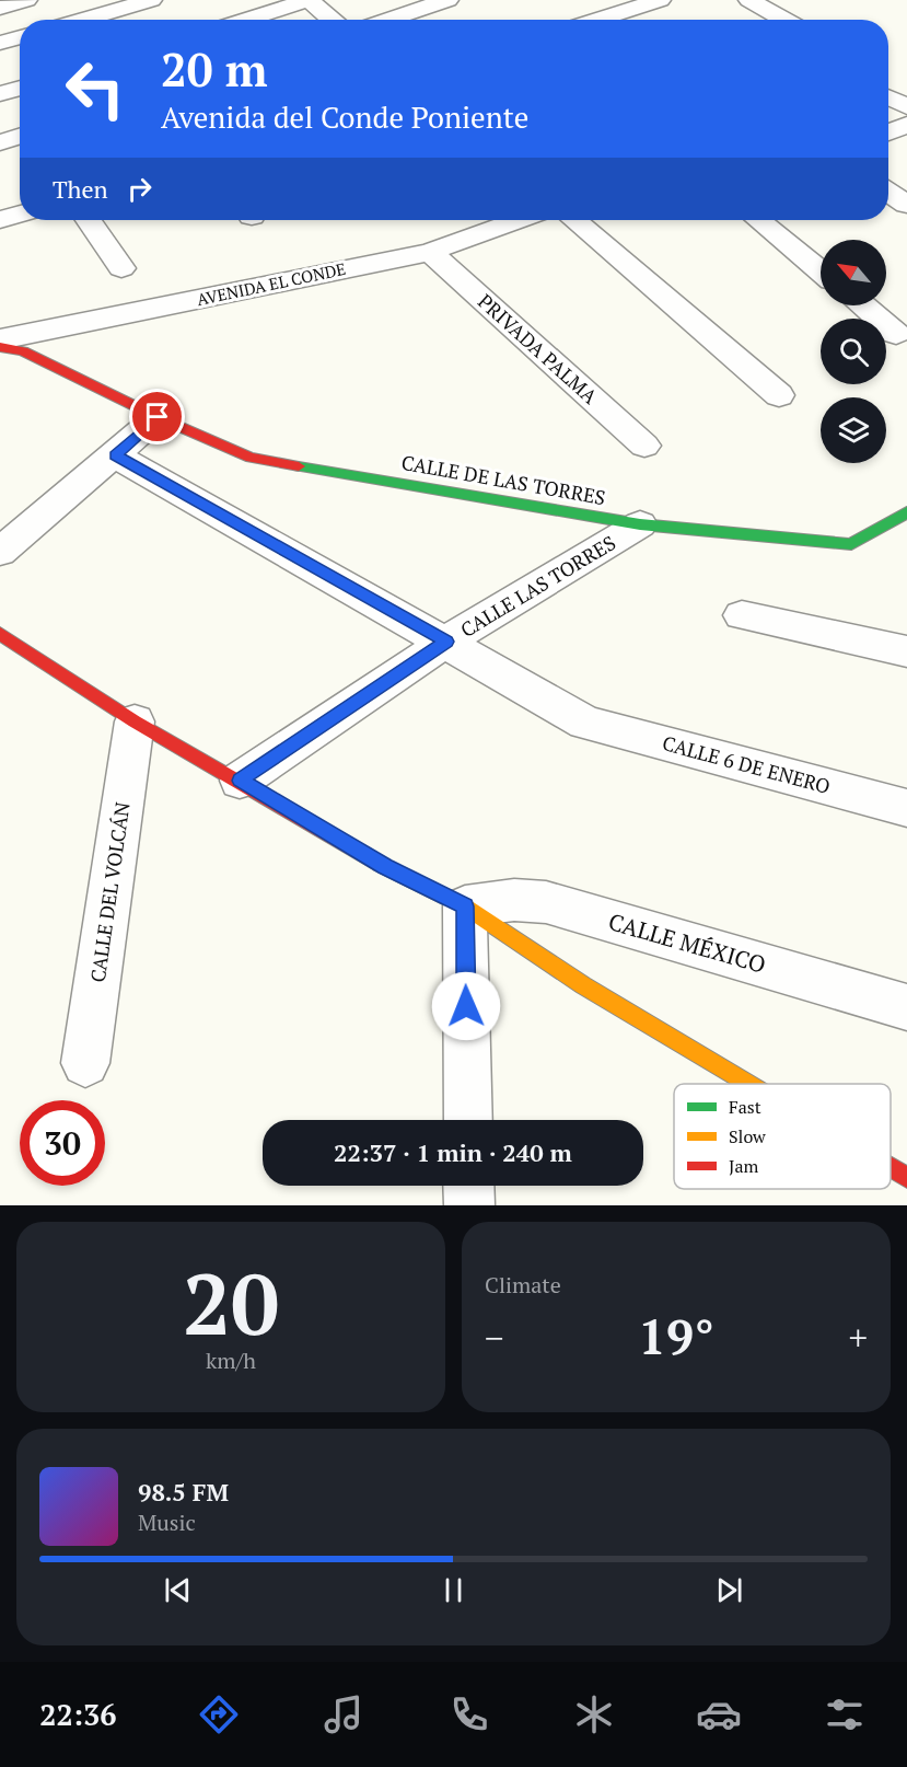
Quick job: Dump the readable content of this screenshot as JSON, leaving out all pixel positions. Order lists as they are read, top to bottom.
{
  "streets": {
    "street": [
      "AVENIDA EL CONDE",
      "PRIVADA PALMA",
      "CALLE DE LAS TORRES",
      "CALLE LAS TORRES",
      "CALLE 6 DE ENERO",
      "CALLE DEL VOLCÁN",
      "CALLE MÉXICO"
    ]
  },
  "crossings": [
    ["AVENIDA EL CONDE", "PRIVADA PALMA"],
    ["AVENIDA EL CONDE", "CALLE DE LAS TORRES"],
    ["CALLE DE LAS TORRES", "CALLE LAS TORRES"],
    ["CALLE LAS TORRES", "CALLE 6 DE ENERO"]
  ],
  "legend": ["Fast", "Slow", "Jam"],
  "north": "top left",
  "page": {
    "turn": ["20 m", "Avenida del Conde Poniente"],
    "then": "Then",
    "limit": "30",
    "trip": "22:37 · 1 min · 240 m",
    "tile": [
      ["20", "km/h"],
      "Climate"
    ],
    "heat": ["−", "19°", "+"],
    "song": ["98.5 FM", "Music"],
    "tabs": "22:36"
  }
}
